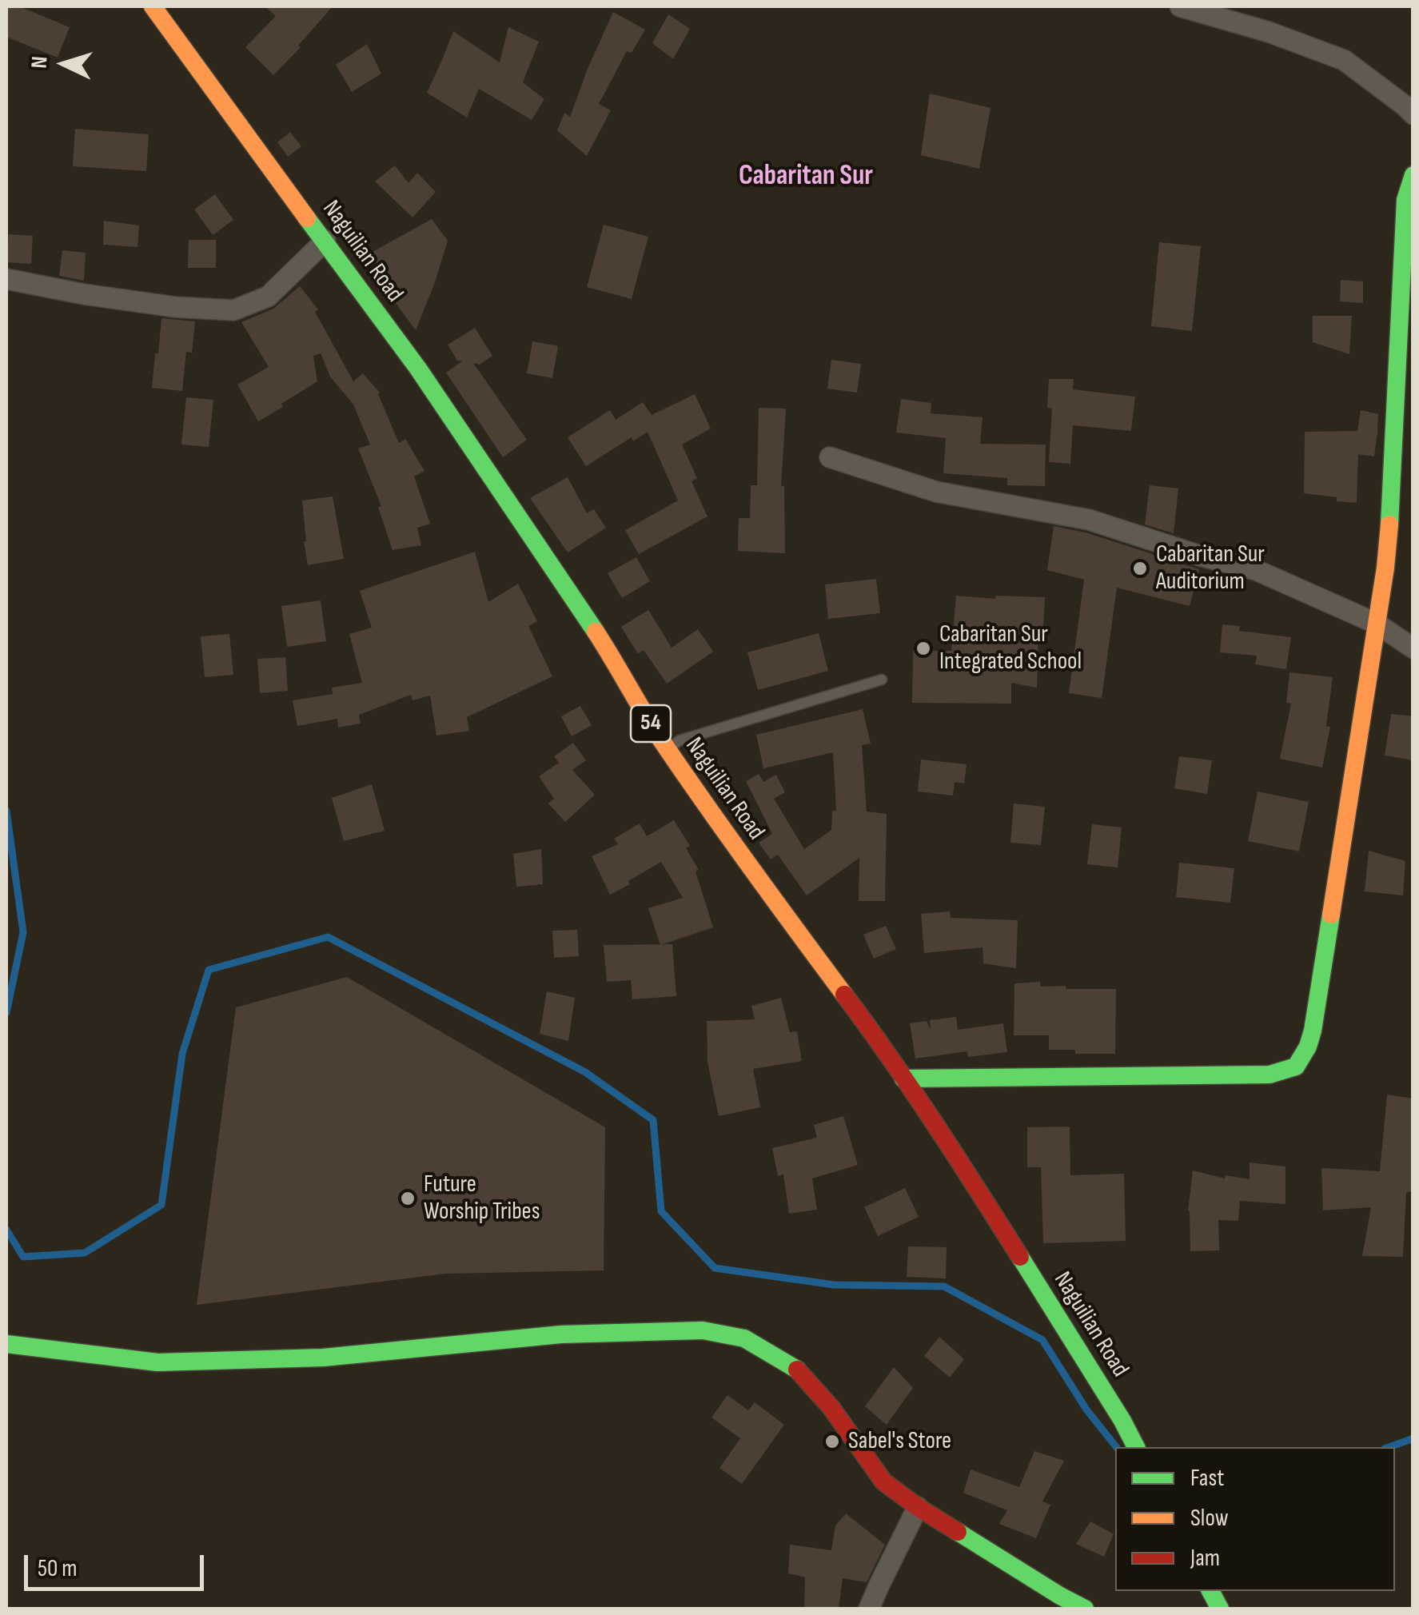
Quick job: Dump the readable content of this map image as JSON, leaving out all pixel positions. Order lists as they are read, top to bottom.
{
  "streets": {
    "main road": ["Naguilian Road", "54"]
  },
  "districts": ["Cabaritan Sur"],
  "places": [
    "Cabaritan Sur Auditorium",
    "Cabaritan Sur Integrated School",
    "Future Worship Tribes",
    "Sabel's Store"
  ],
  "legend": ["Fast", "Slow", "Jam"],
  "scale_bar": "50 m",
  "north": "left"
}
